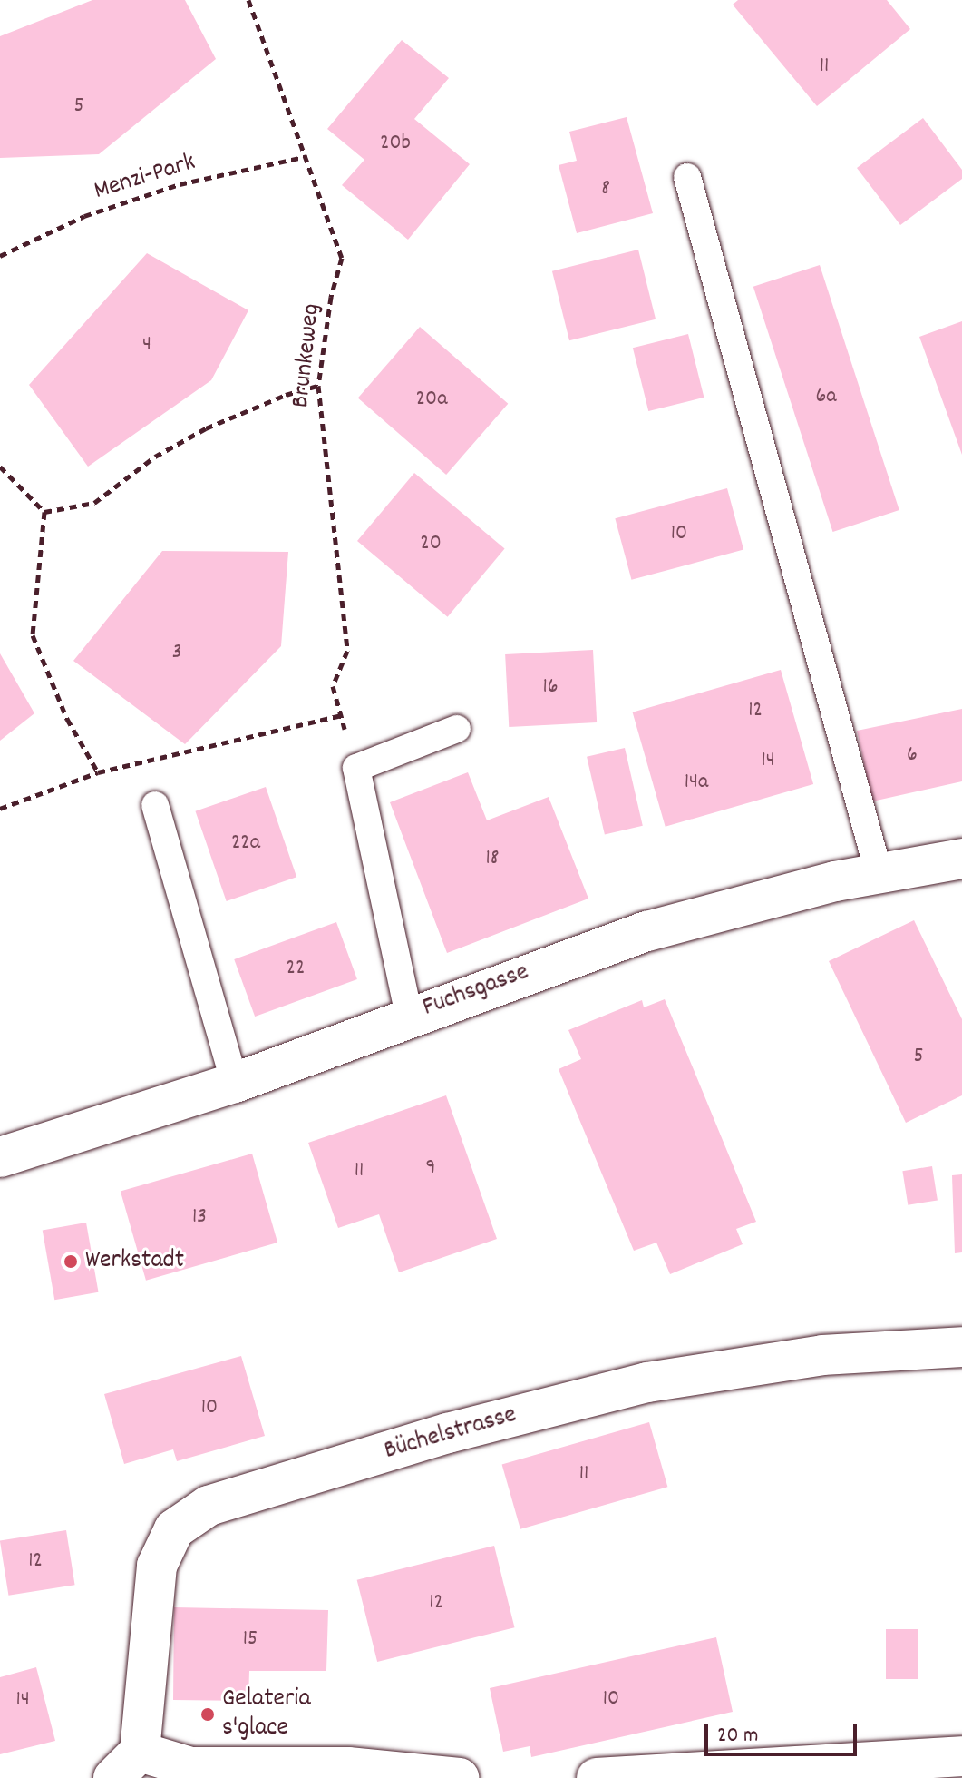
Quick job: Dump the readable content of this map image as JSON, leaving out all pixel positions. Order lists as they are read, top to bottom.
{
  "streets": {
    "street": ["Fuchsgasse", "Büchelstrasse"],
    "path": ["Menzi-Park", "Brunkeweg"]
  },
  "crossings": [
    ["Menzi-Park", "Brunkeweg"]
  ],
  "places": ["Werkstadt", "Gelateria s'glace"],
  "house_numbers": [
    "11",
    "5",
    "20b",
    "8",
    "4",
    "6a",
    "20a",
    "10",
    "20",
    "3",
    "16",
    "12",
    "6",
    "14",
    "14a",
    "22a",
    "18",
    "22",
    "5",
    "9",
    "11",
    "13",
    "10",
    "11",
    "12",
    "12",
    "15",
    "10",
    "14"
  ],
  "scale_bar": "20 m"
}
